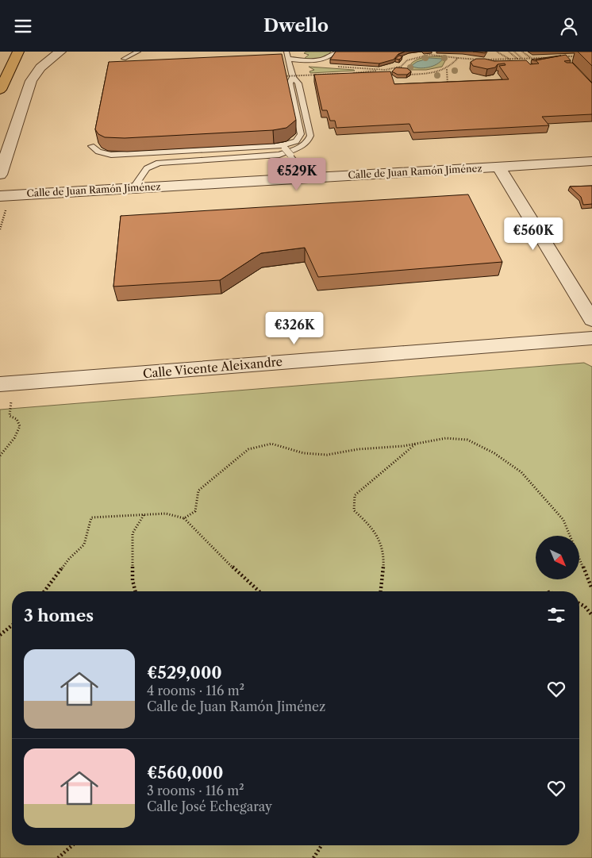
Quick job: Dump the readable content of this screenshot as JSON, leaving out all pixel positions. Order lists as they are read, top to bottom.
{
  "streets": {
    "street": ["Calle de Juan Ramón Jiménez", "Calle Vicente Aleixandre"]
  },
  "north": "bottom right",
  "page": {
    "header": "Dwello",
    "price": ["€529K", "€560K", "€326K"],
    "heading": "3 homes",
    "list": [
      {
        "name": "€529,000",
        "note": "4 rooms · 116 m² · Calle de Juan Ramón Jiménez"
      },
      {
        "name": "€560,000",
        "note": "3 rooms · 116 m² · Calle José Echegaray"
      }
    ]
  }
}
